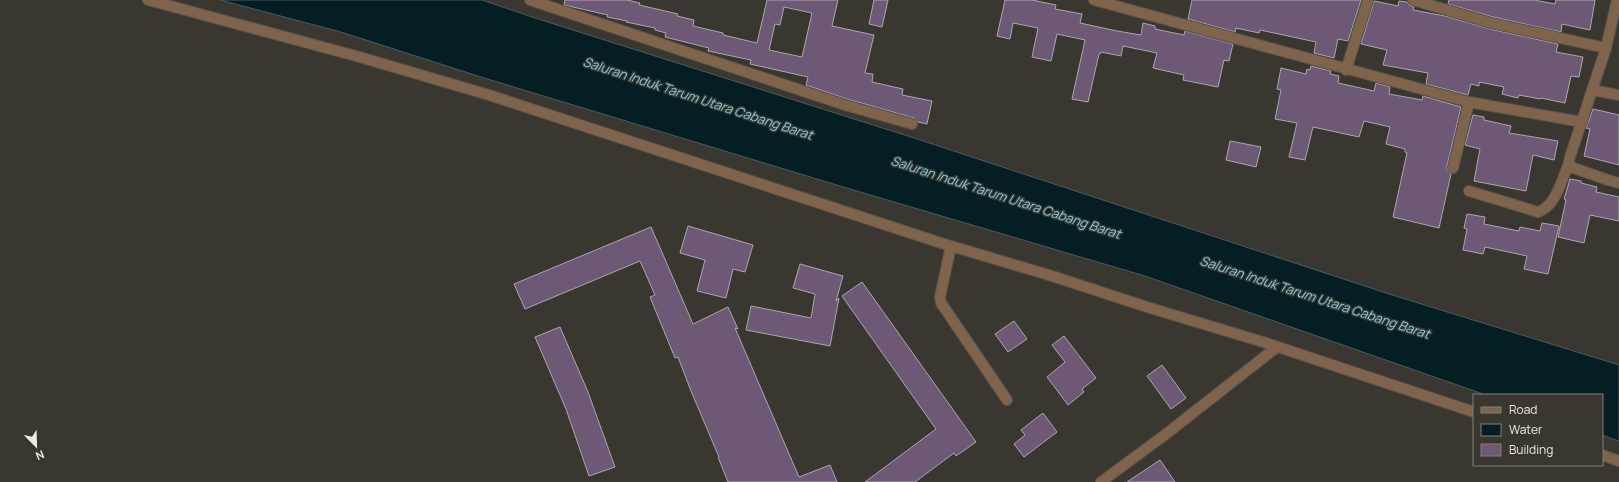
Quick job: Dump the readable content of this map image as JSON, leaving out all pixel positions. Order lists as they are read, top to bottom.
{
  "water": ["Saluran Induk Tarum Utara Cabang Barat"],
  "legend": ["Road", "Water", "Building"],
  "north": "bottom right"
}
